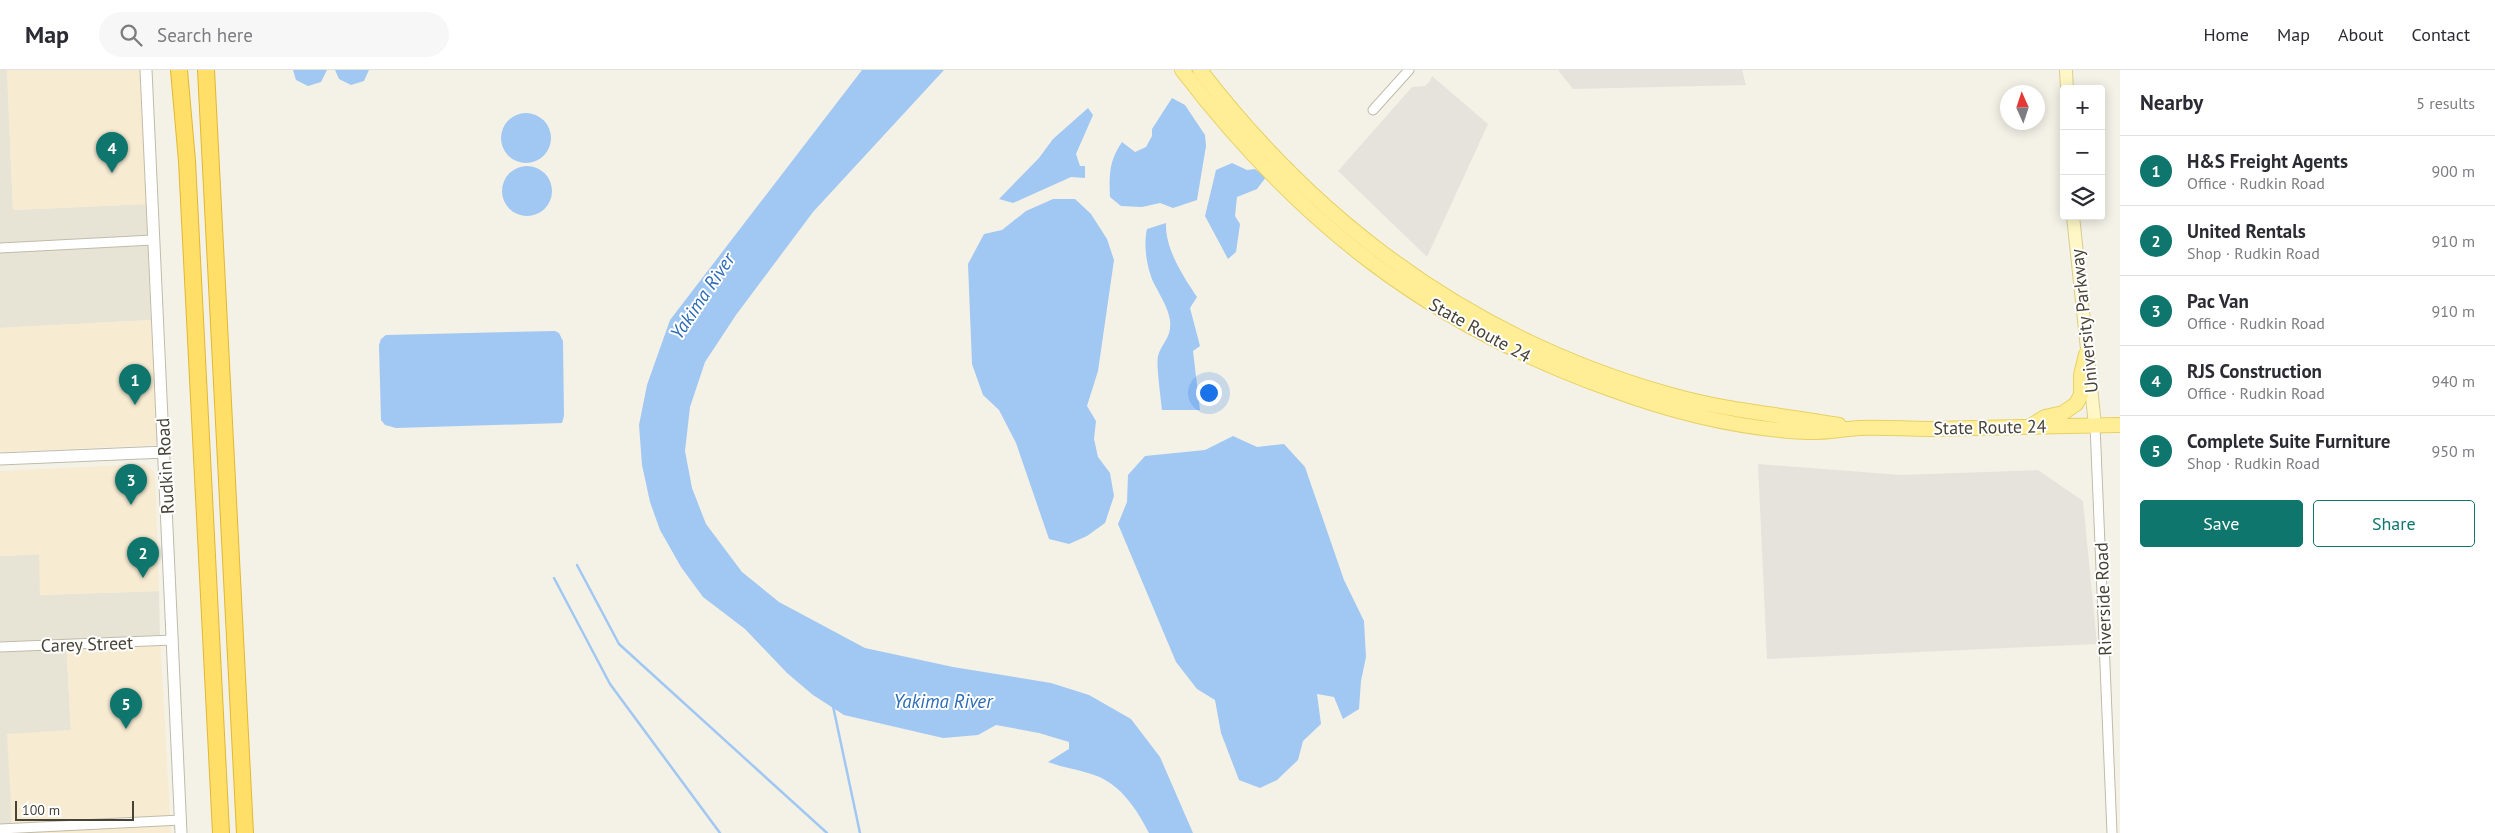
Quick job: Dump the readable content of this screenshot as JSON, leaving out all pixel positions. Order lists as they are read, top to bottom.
{
  "streets": {
    "main road": ["University Parkway", "State Route 24"],
    "street": ["Rudkin Road", "Riverside Road", "Carey Street"]
  },
  "crossings": [
    ["University Parkway", "State Route 24"],
    ["University Parkway", "Riverside Road"],
    ["State Route 24", "Riverside Road"],
    ["Rudkin Road", "Carey Street"]
  ],
  "water": ["Yakima River"],
  "scale_bar": "100 m",
  "north": "top",
  "page": {
    "header": "Map",
    "search": "Search here",
    "nav": [
      "Home",
      "Map",
      "About",
      "Contact"
    ],
    "heading": ["Nearby", "5 results"],
    "map_buttons": ["+", "−"],
    "pins": [
      "4",
      "1",
      "3",
      "2",
      "5"
    ],
    "list": [
      {
        "mark": "1",
        "name": "H&S Freight Agents",
        "note": "Office · Rudkin Road",
        "value": "900 m"
      },
      {
        "mark": "2",
        "name": "United Rentals",
        "note": "Shop · Rudkin Road",
        "value": "910 m"
      },
      {
        "mark": "3",
        "name": "Pac Van",
        "note": "Office · Rudkin Road",
        "value": "910 m"
      },
      {
        "mark": "4",
        "name": "RJS Construction",
        "note": "Office · Rudkin Road",
        "value": "940 m"
      },
      {
        "mark": "5",
        "name": "Complete Suite Furniture",
        "note": "Shop · Rudkin Road",
        "value": "950 m"
      }
    ],
    "buttons": ["Save", "Share"],
    "scale": "100 m"
  }
}
